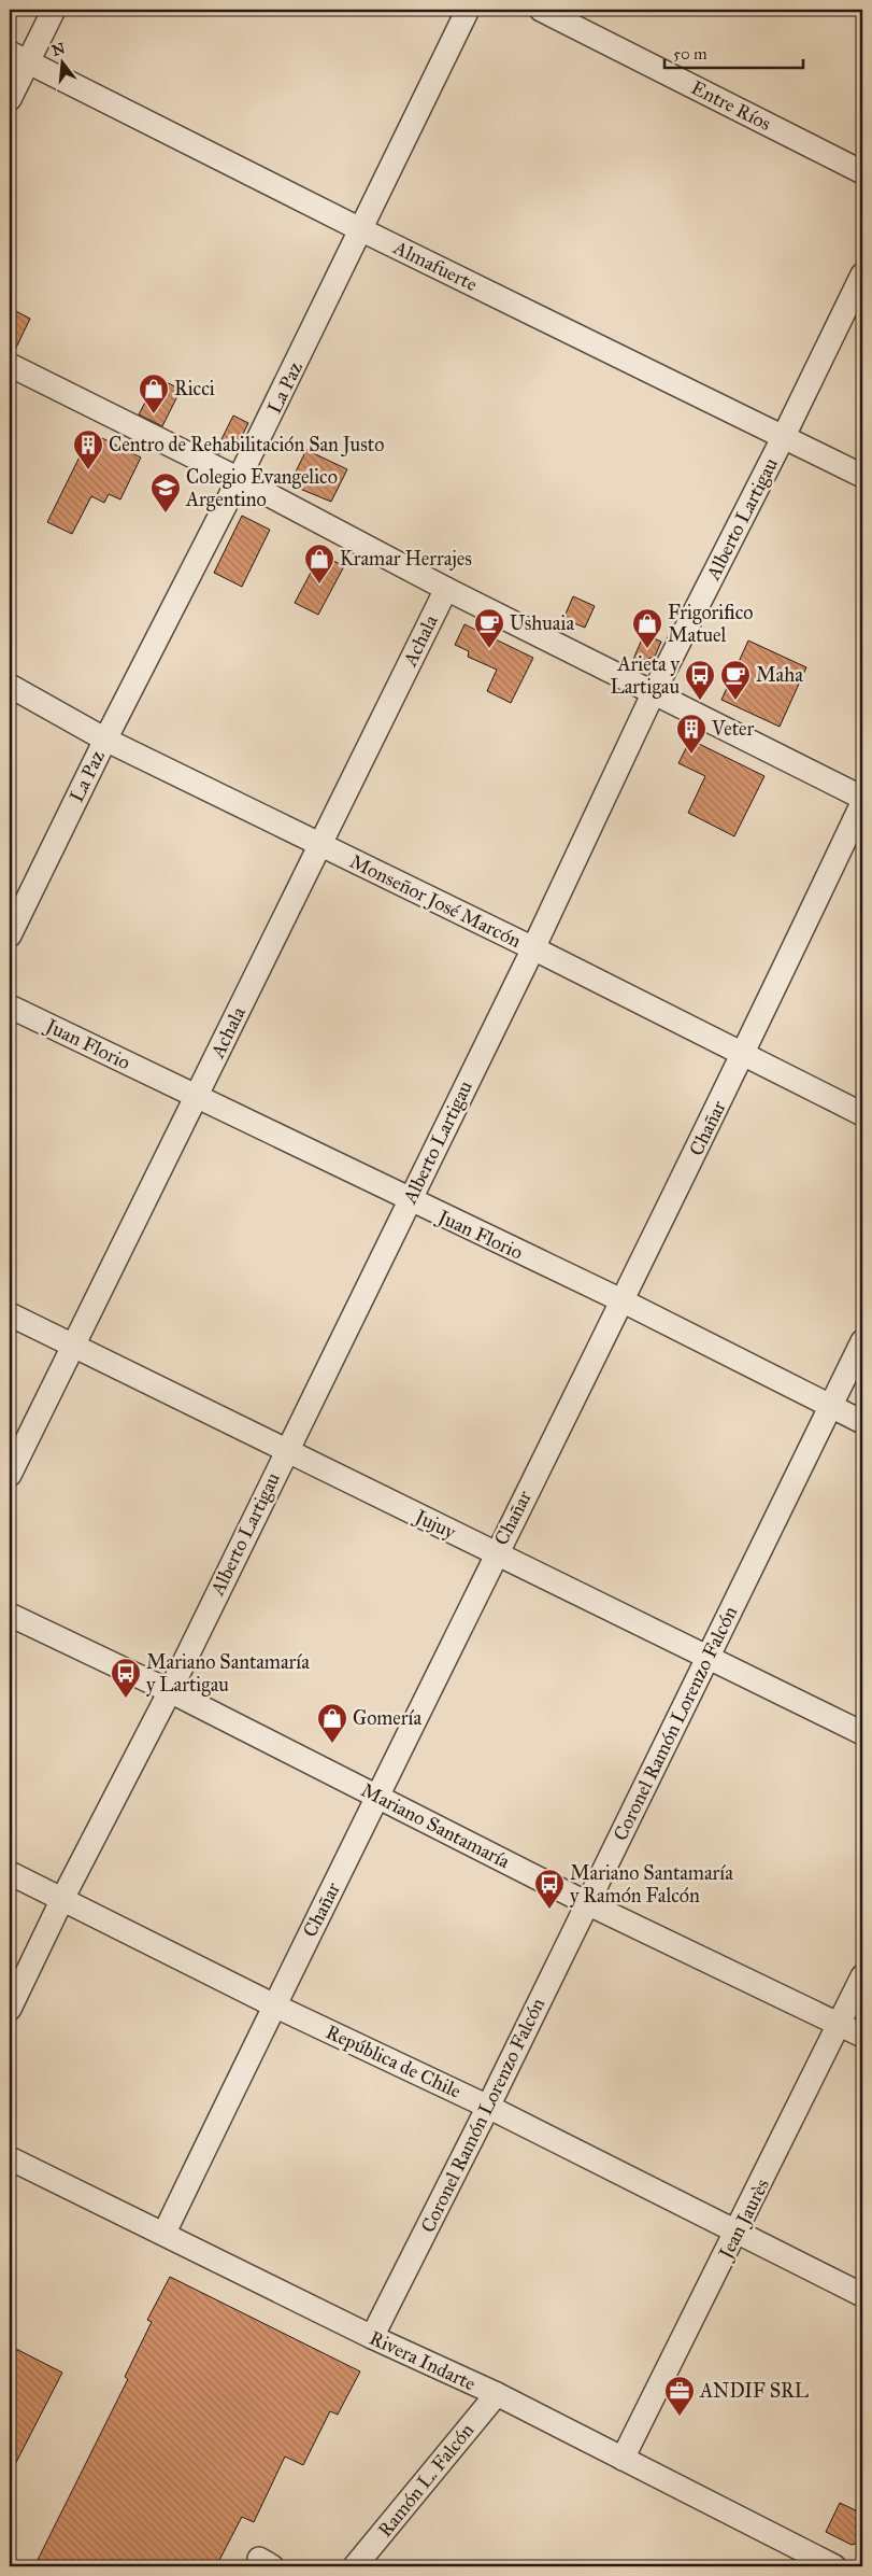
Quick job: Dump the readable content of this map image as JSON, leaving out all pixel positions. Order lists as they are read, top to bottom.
{
  "streets": {
    "street": [
      "Entre Ríos",
      "Almafuerte",
      "La Paz",
      "Alberto Lartigau",
      "Achala",
      "Monseñor José Marcón",
      "Juan Florio",
      "Chañar",
      "Jujuy",
      "Coronel Ramón Lorenzo Falcón",
      "Mariano Santamaría",
      "República de Chile",
      "Jean Jaurès",
      "Rivera Indarte",
      "Ramón L. Falcón"
    ]
  },
  "crossings": [
    ["Almafuerte", "La Paz"],
    ["Almafuerte", "Alberto Lartigau"],
    ["La Paz", "Monseñor José Marcón"],
    ["Alberto Lartigau", "Monseñor José Marcón"],
    ["Alberto Lartigau", "Juan Florio"],
    ["Alberto Lartigau", "Jujuy"],
    ["Alberto Lartigau", "Mariano Santamaría"],
    ["Alberto Lartigau", "República de Chile"],
    ["Achala", "Monseñor José Marcón"],
    ["Achala", "Juan Florio"],
    ["Achala", "Jujuy"],
    ["Monseñor José Marcón", "Chañar"],
    ["Juan Florio", "Chañar"],
    ["Juan Florio", "Coronel Ramón Lorenzo Falcón"],
    ["Chañar", "Jujuy"],
    ["Chañar", "Mariano Santamaría"],
    ["Chañar", "República de Chile"],
    ["Chañar", "Rivera Indarte"],
    ["Jujuy", "Coronel Ramón Lorenzo Falcón"],
    ["Coronel Ramón Lorenzo Falcón", "Mariano Santamaría"],
    ["Coronel Ramón Lorenzo Falcón", "República de Chile"],
    ["Coronel Ramón Lorenzo Falcón", "Rivera Indarte"],
    ["Mariano Santamaría", "Jean Jaurès"],
    ["República de Chile", "Jean Jaurès"],
    ["Jean Jaurès", "Rivera Indarte"],
    ["Rivera Indarte", "Ramón L. Falcón"]
  ],
  "places": {
    "shop": [
      "Ricci",
      "Kramar Herrajes",
      "Frigorifico Matuel",
      "Gomería"
    ],
    "building": ["Centro de Rehabilitación San Justo", "Veter"],
    "school or university": ["Colegio Evangelico Argentino"],
    "cafe": ["Ushuaia", "Maha"],
    "bus stop": ["Arieta y Lartigau", "Mariano Santamaría y Lartigau", "Mariano Santamaría y Ramón Falcón"],
    "office": ["ANDIF SRL"]
  },
  "scale_bar": "50 m",
  "north": "top"
}
